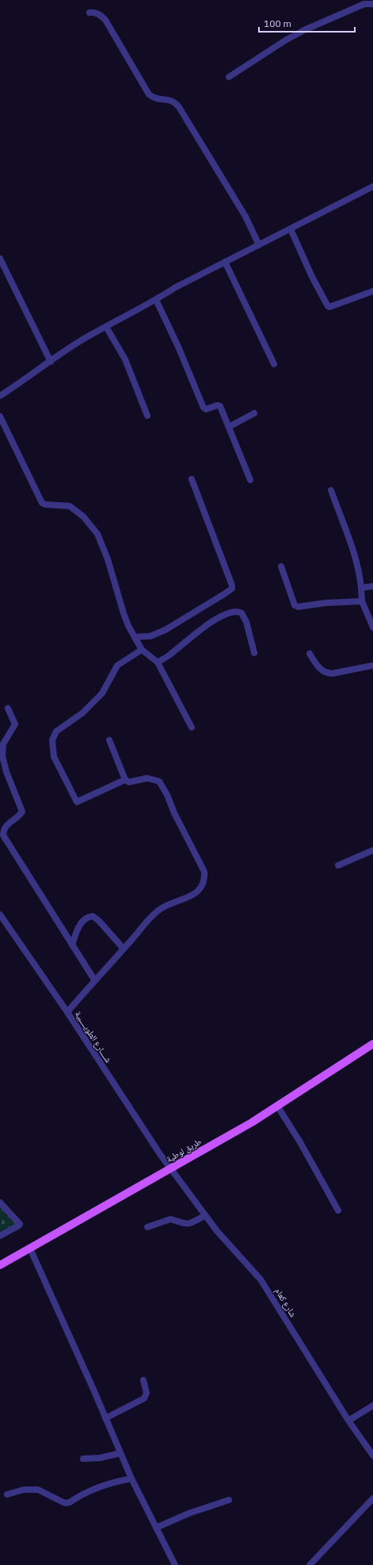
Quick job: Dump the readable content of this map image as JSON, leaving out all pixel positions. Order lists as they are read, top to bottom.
{
  "streets": {
    "main road": ["طريق لوطية"],
    "street": ["شــــارع الطويــــبية", "شارع كعام"]
  },
  "crossings": [
    ["شــــارع الطويــــبية", "طريق لوطية"],
    ["شــــارع الطويــــبية", "شارع كعام"],
    ["طريق لوطية", "شارع كعام"]
  ],
  "scale_bar": "100 m"
}
